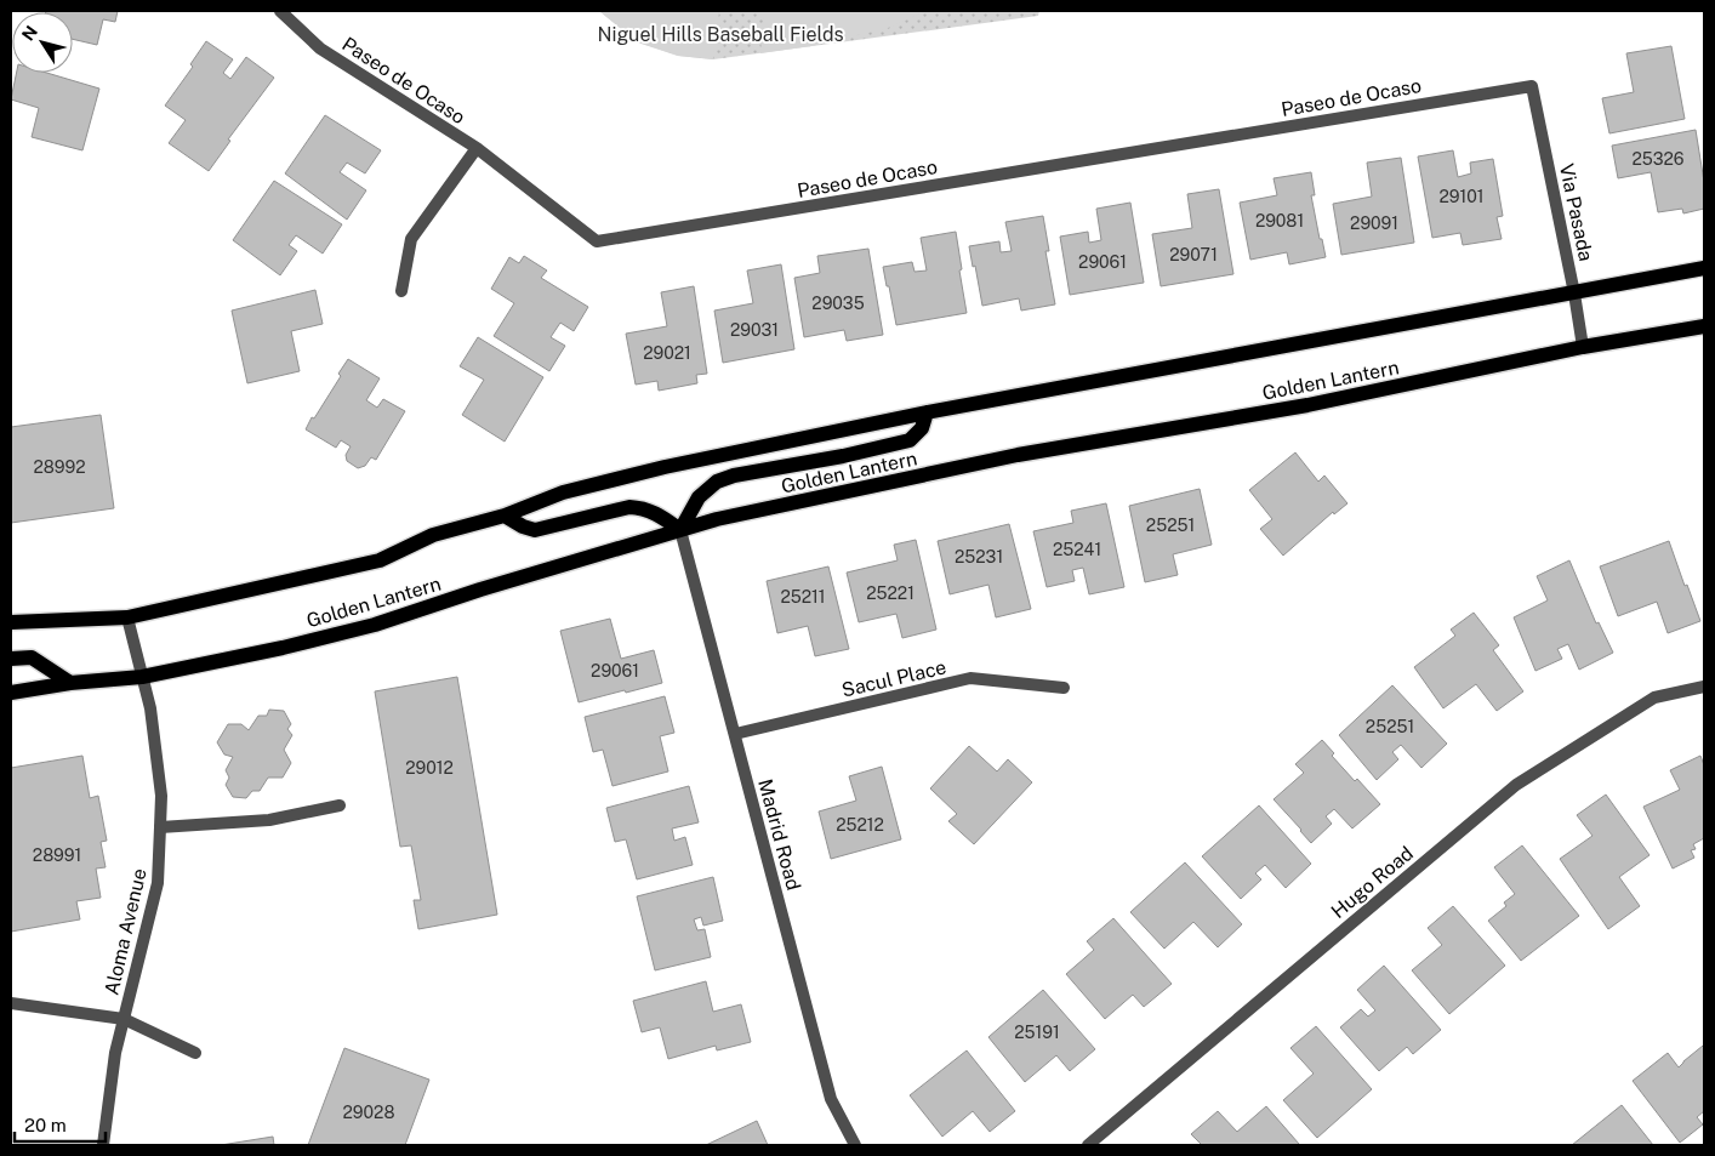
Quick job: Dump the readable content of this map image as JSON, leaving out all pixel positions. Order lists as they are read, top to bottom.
{
  "streets": {
    "main road": ["Golden Lantern"],
    "street": [
      "Paseo de Ocaso",
      "Via Pasada",
      "Sacul Place",
      "Madrid Road",
      "Hugo Road",
      "Aloma Avenue"
    ]
  },
  "crossings": [
    ["Paseo de Ocaso", "Via Pasada"],
    ["Via Pasada", "Golden Lantern"],
    ["Golden Lantern", "Madrid Road"],
    ["Golden Lantern", "Aloma Avenue"],
    ["Sacul Place", "Madrid Road"]
  ],
  "parks": ["Niguel Hills Baseball Fields"],
  "house_numbers": [
    "25326",
    "29101",
    "29081",
    "29091",
    "29071",
    "29061",
    "29035",
    "29031",
    "29021",
    "28992",
    "25251",
    "25241",
    "25231",
    "25221",
    "25211",
    "29061",
    "25251",
    "29012",
    "25212",
    "28991",
    "25191",
    "29028"
  ],
  "scale_bar": "20 m",
  "north": "top left"
}
